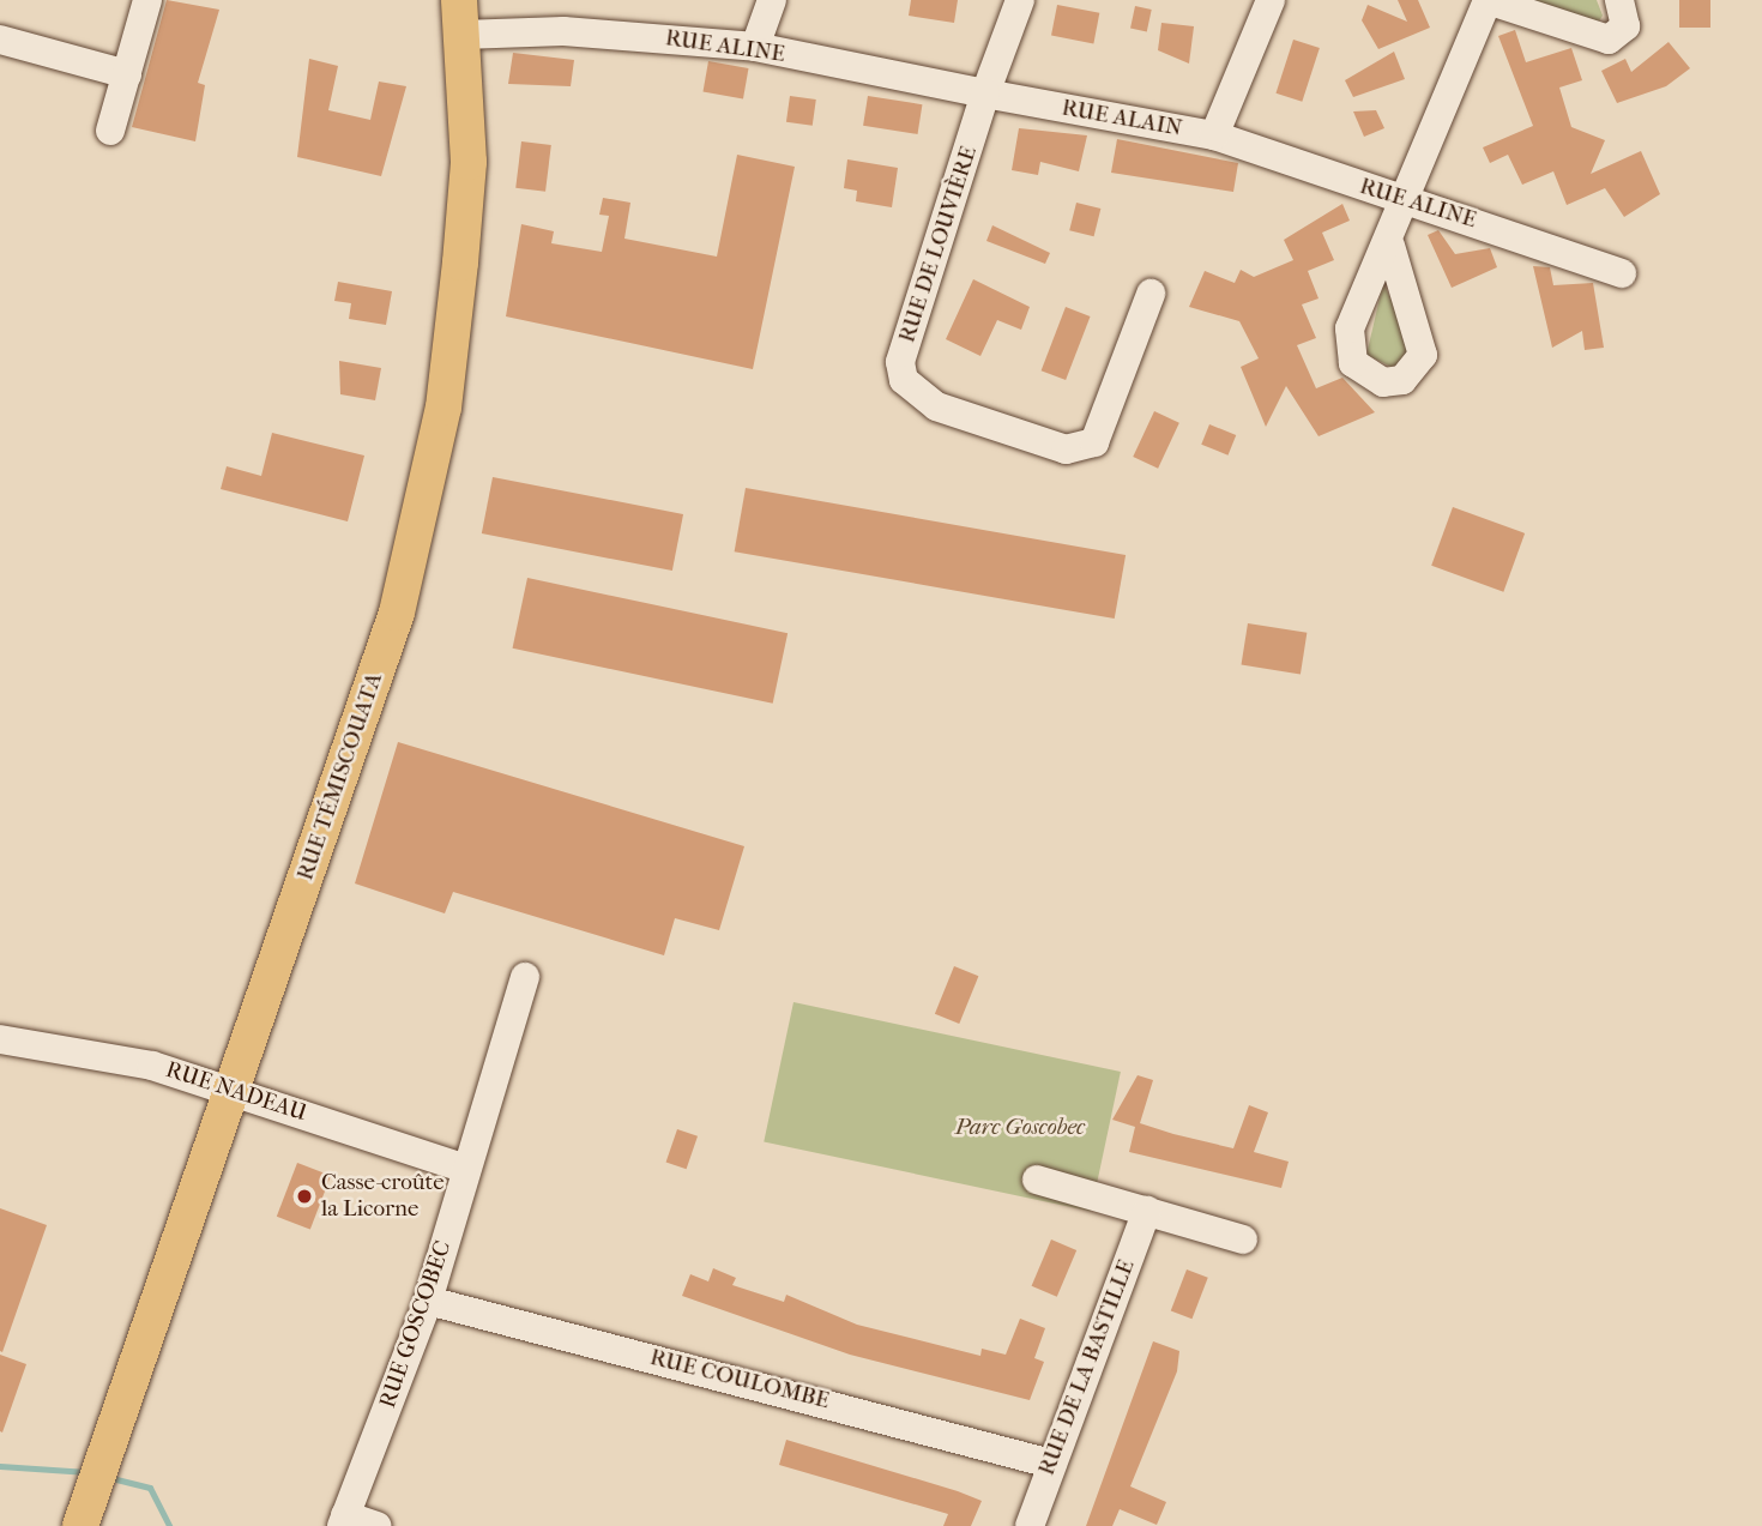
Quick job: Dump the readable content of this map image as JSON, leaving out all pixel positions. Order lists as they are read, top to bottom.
{
  "streets": {
    "main road": ["RUE TÉMISCOUATA"],
    "street": [
      "RUE ALINE",
      "RUE ALAIN",
      "RUE DE LOUVIÈRE",
      "RUE NADEAU",
      "RUE GOSCOBEC",
      "RUE DE LA BASTILLE",
      "RUE COULOMBE"
    ]
  },
  "crossings": [
    ["RUE ALINE", "RUE ALAIN"],
    ["RUE ALINE", "RUE DE LOUVIÈRE"],
    ["RUE ALINE", "RUE TÉMISCOUATA"],
    ["RUE ALAIN", "RUE DE LOUVIÈRE"],
    ["RUE TÉMISCOUATA", "RUE NADEAU"],
    ["RUE NADEAU", "RUE GOSCOBEC"],
    ["RUE GOSCOBEC", "RUE COULOMBE"],
    ["RUE DE LA BASTILLE", "RUE COULOMBE"]
  ],
  "parks": ["Parc Goscobec"],
  "places": ["Casse-croûte la Licorne"]
}
